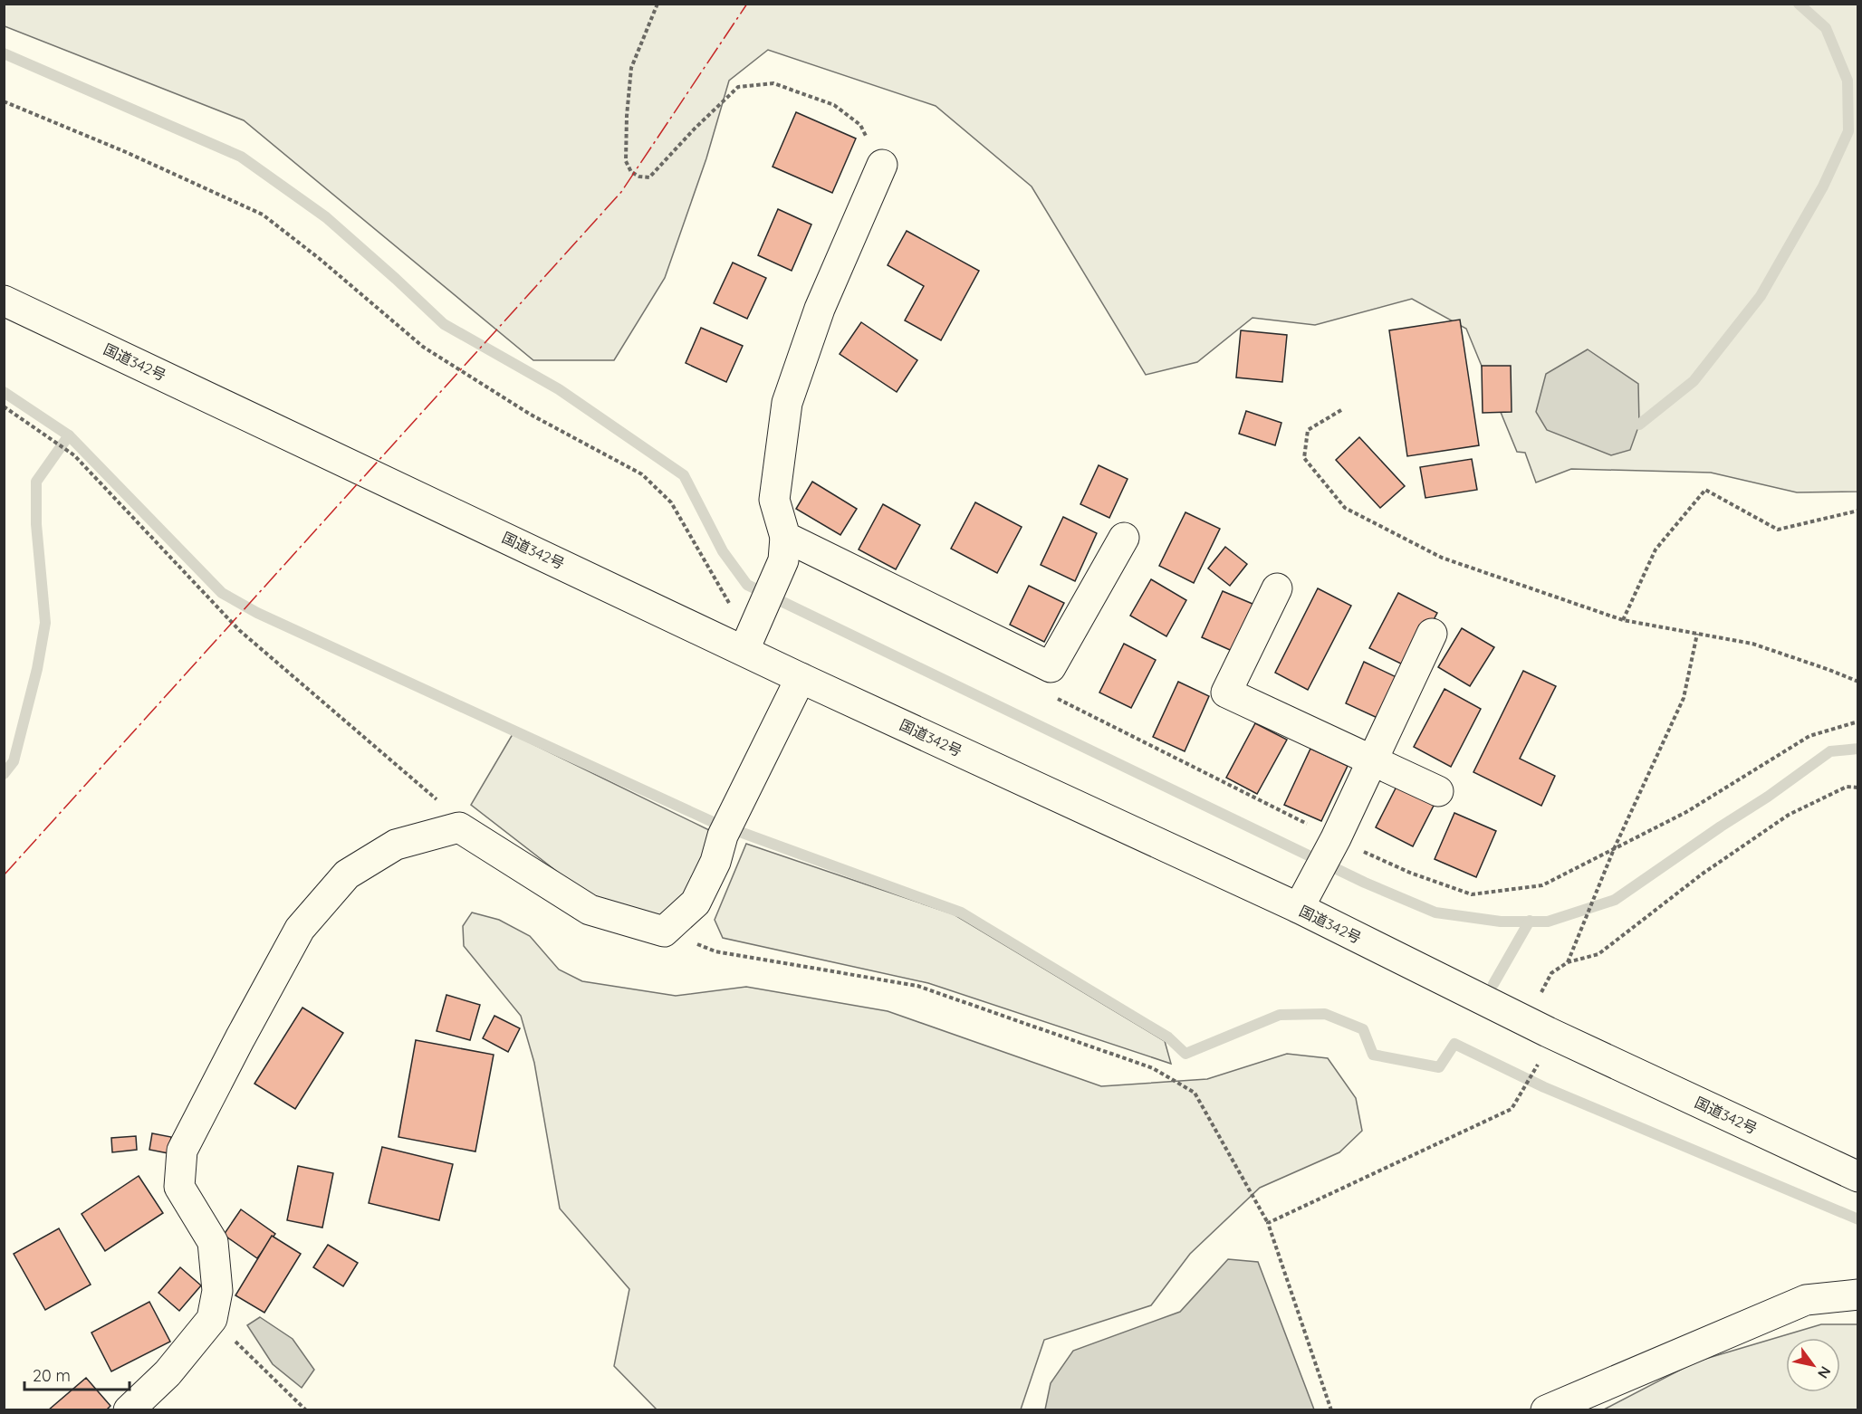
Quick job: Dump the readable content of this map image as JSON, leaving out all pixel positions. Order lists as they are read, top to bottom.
{
  "streets": {
    "main road": ["国道342号"]
  },
  "scale_bar": "20 m",
  "north": "bottom right"
}
